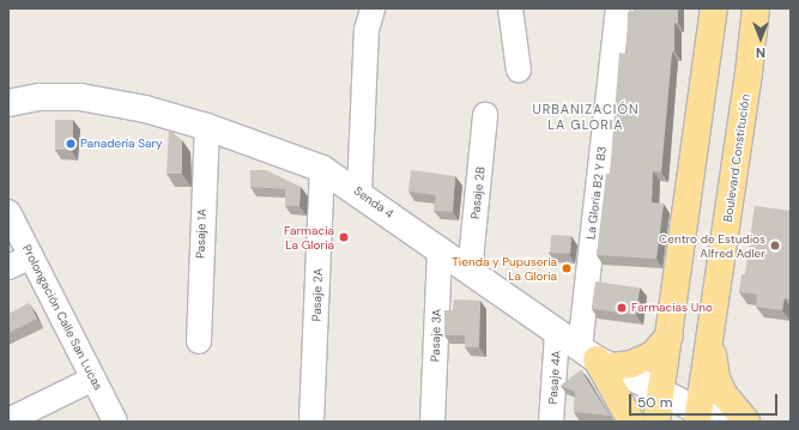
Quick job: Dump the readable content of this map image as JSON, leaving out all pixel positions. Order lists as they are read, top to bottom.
{
  "streets": {
    "highway": ["Boulevard Constitución"],
    "street": [
      "Pasaje 2B",
      "La Gloria B2 Y B3",
      "Senda 4",
      "Pasaje 1A",
      "Pasaje 2A",
      "Prolongación Calle San Lucas",
      "Pasaje 3A",
      "Pasaje 4A"
    ]
  },
  "crossings": [
    ["Boulevard Constitución", "Senda 4"],
    ["Pasaje 2B", "Senda 4"],
    ["La Gloria B2 Y B3", "Senda 4"],
    ["Senda 4", "Pasaje 1A"],
    ["Senda 4", "Pasaje 2A"],
    ["Senda 4", "Pasaje 3A"],
    ["Senda 4", "Pasaje 4A"]
  ],
  "districts": ["URBANIZACIÓN LA GLORIA"],
  "places": [
    "Panadería Sary",
    "Farmacia La Gloria",
    "Centro de Estudios Alfred Adler",
    "Tienda y Pupuseria La Gloria",
    "Farmacias Uno"
  ],
  "scale_bar": "50 m",
  "north": "bottom"
}
